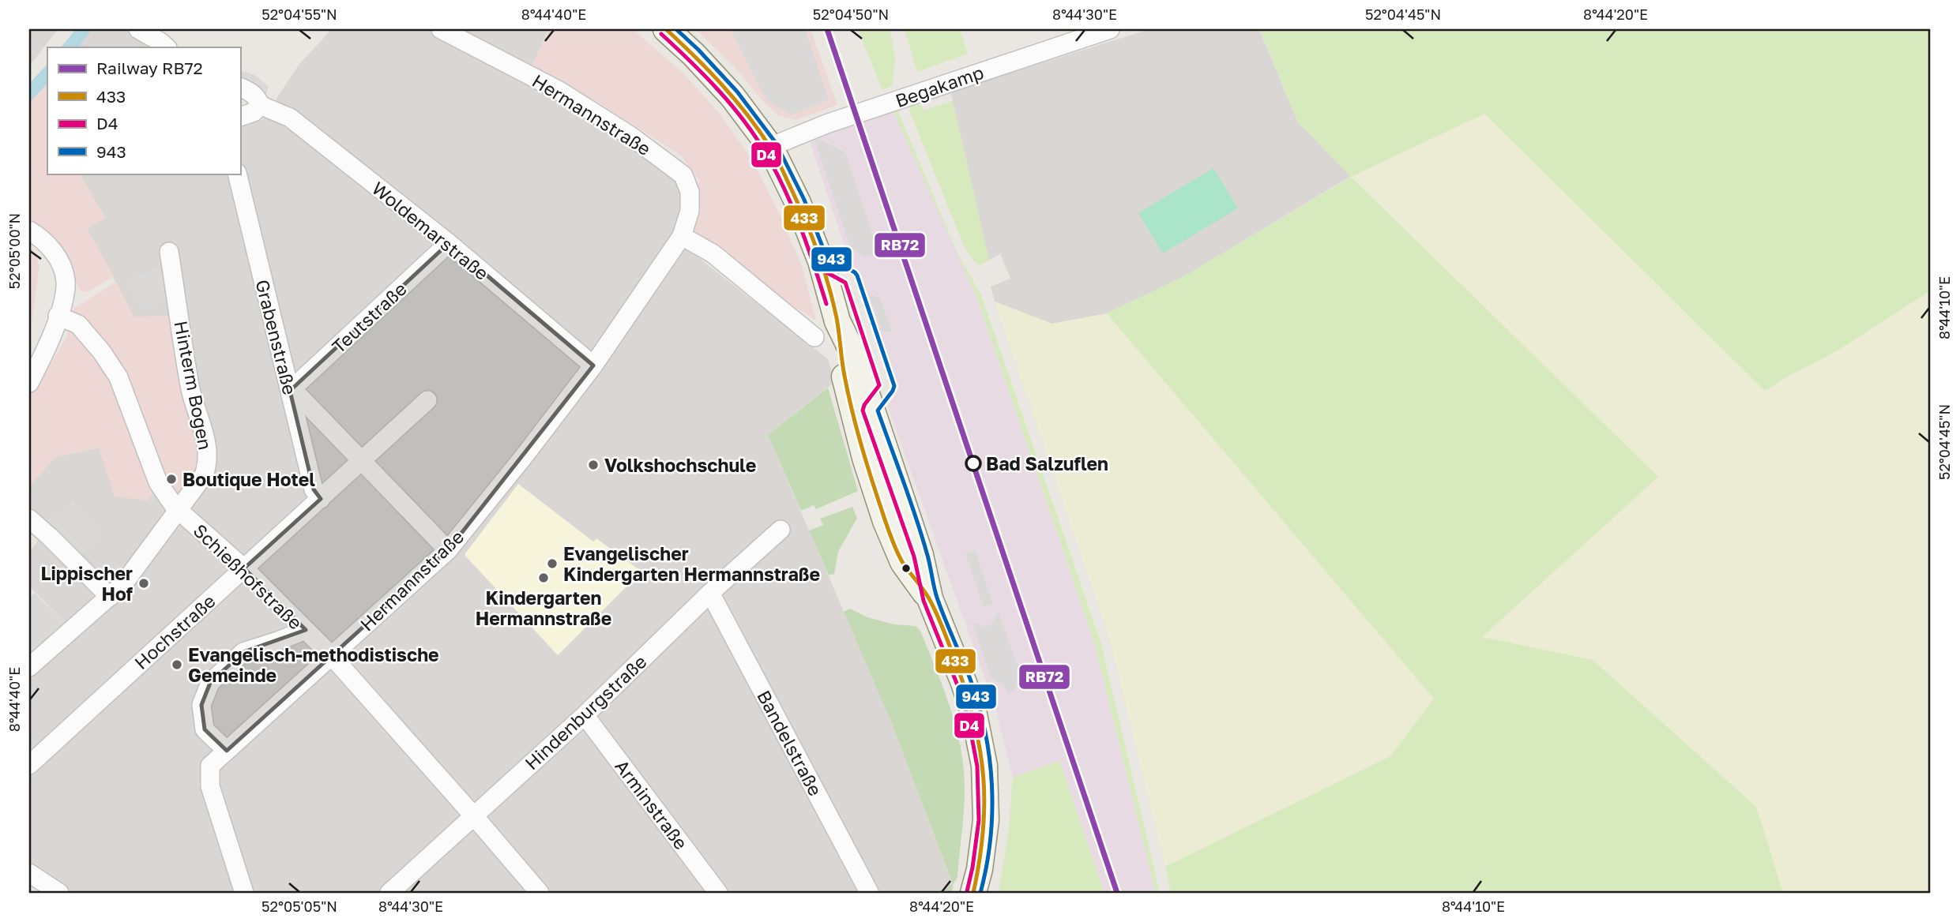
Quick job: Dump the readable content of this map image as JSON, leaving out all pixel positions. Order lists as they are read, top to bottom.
{
  "streets": {
    "street": [
      "Begakamp",
      "Hermannstraße",
      "Woldemarstraße",
      "Teutstraße",
      "Grabenstraße",
      "Hinterm Bogen",
      "Schießhofstraße",
      "Hochstraße",
      "Hindenburgstraße",
      "Bandelstraße",
      "Arminstraße"
    ]
  },
  "crossings": [
    ["Hermannstraße", "Woldemarstraße"],
    ["Hermannstraße", "Schießhofstraße"],
    ["Woldemarstraße", "Teutstraße"],
    ["Teutstraße", "Grabenstraße"],
    ["Grabenstraße", "Hochstraße"],
    ["Hinterm Bogen", "Schießhofstraße"],
    ["Schießhofstraße", "Hochstraße"],
    ["Schießhofstraße", "Hindenburgstraße"],
    ["Hindenburgstraße", "Bandelstraße"],
    ["Hindenburgstraße", "Arminstraße"]
  ],
  "places": [
    "Bad Salzuflen",
    "Volkshochschule",
    "Boutique Hotel",
    "Evangelischer Kindergarten Hermannstraße",
    "Kindergarten Hermannstraße",
    "Lippischer Hof",
    "Evangelisch-methodistische Gemeinde"
  ],
  "lines": [
    "rail line RB72",
    "transit line 433",
    "transit line 943",
    "transit line D4"
  ],
  "legend": [
    "Railway RB72",
    "433",
    "D4",
    "943"
  ],
  "coordinates": [
    "52°04'55\"N",
    "8°44'40\"E",
    "52°04'50\"N",
    "8°44'30\"E",
    "52°04'45\"N",
    "8°44'20\"E",
    "52°05'00\"N",
    "8°44'10\"E",
    "52°05'05\"N"
  ]
}
